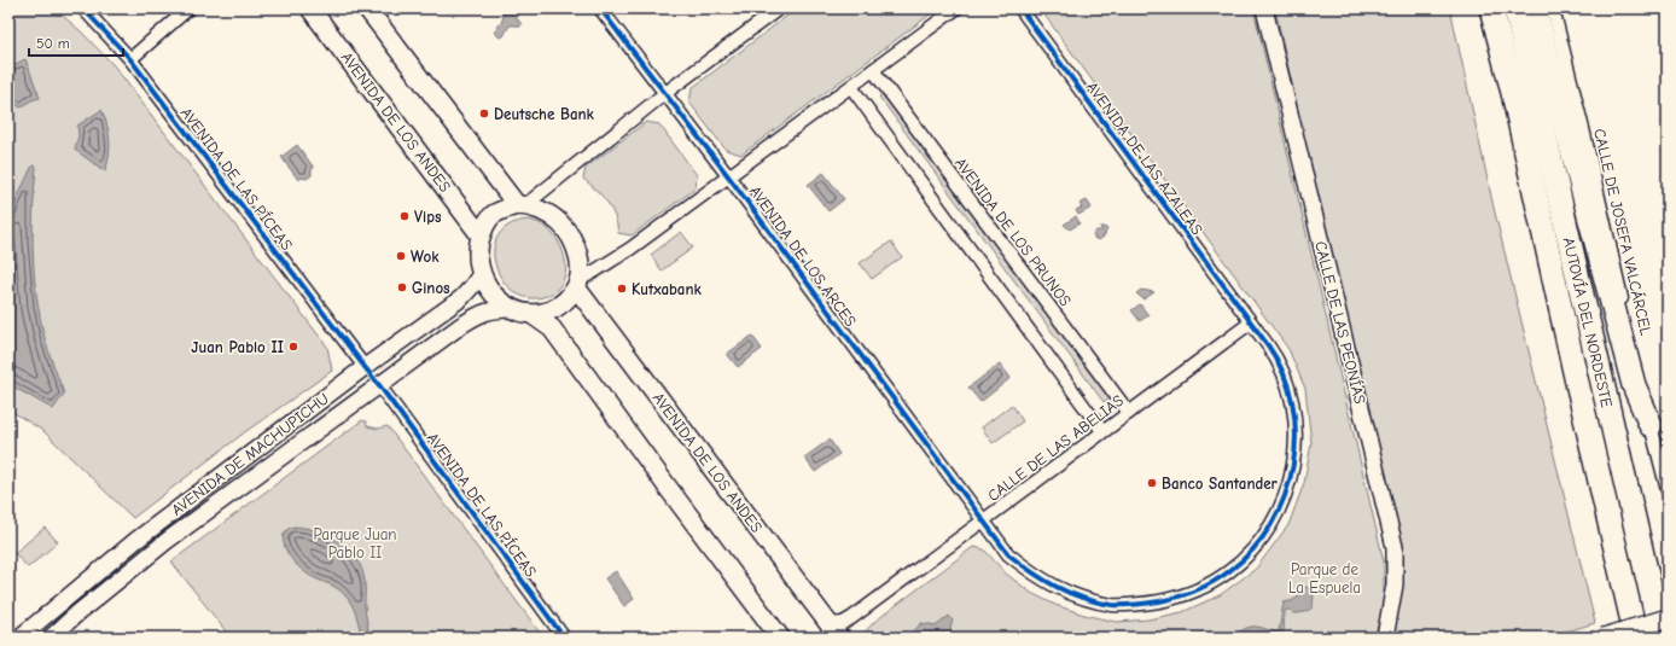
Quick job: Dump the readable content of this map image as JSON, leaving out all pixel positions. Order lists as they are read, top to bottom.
{
  "streets": {
    "highway": ["AUTOVÍA DEL NORDESTE"],
    "main road": ["AVENIDA DE LOS ANDES"],
    "street": [
      "AVENIDA DE LAS AZALEAS",
      "AVENIDA DE LAS PÍCEAS",
      "AVENIDA DE LOS PRUNOS",
      "CALLE DE JOSEFA VALCÁRCEL",
      "AVENIDA DE LOS ARCES",
      "CALLE DE LAS PEONÍAS",
      "CALLE DE LAS ABELIAS",
      "AVENIDA DE MACHUPICHU"
    ]
  },
  "crossings": [
    ["AVENIDA DE LOS ANDES", "CALLE DE LAS ABELIAS"],
    ["AVENIDA DE LOS ANDES", "AVENIDA DE MACHUPICHU"],
    ["AVENIDA DE LAS AZALEAS", "AVENIDA DE LOS ARCES"],
    ["AVENIDA DE LAS AZALEAS", "CALLE DE LAS ABELIAS"],
    ["AVENIDA DE LAS PÍCEAS", "AVENIDA DE MACHUPICHU"],
    ["AVENIDA DE LOS PRUNOS", "CALLE DE LAS ABELIAS"],
    ["AVENIDA DE LOS ARCES", "CALLE DE LAS ABELIAS"]
  ],
  "parks": ["Parque Juan Pablo II", "Parque de La Espuela"],
  "places": [
    "Deutsche Bank",
    "Vips",
    "Wok",
    "Ginos",
    "Kutxabank",
    "Juan Pablo II",
    "Banco Santander"
  ],
  "scale_bar": "50 m"
}
